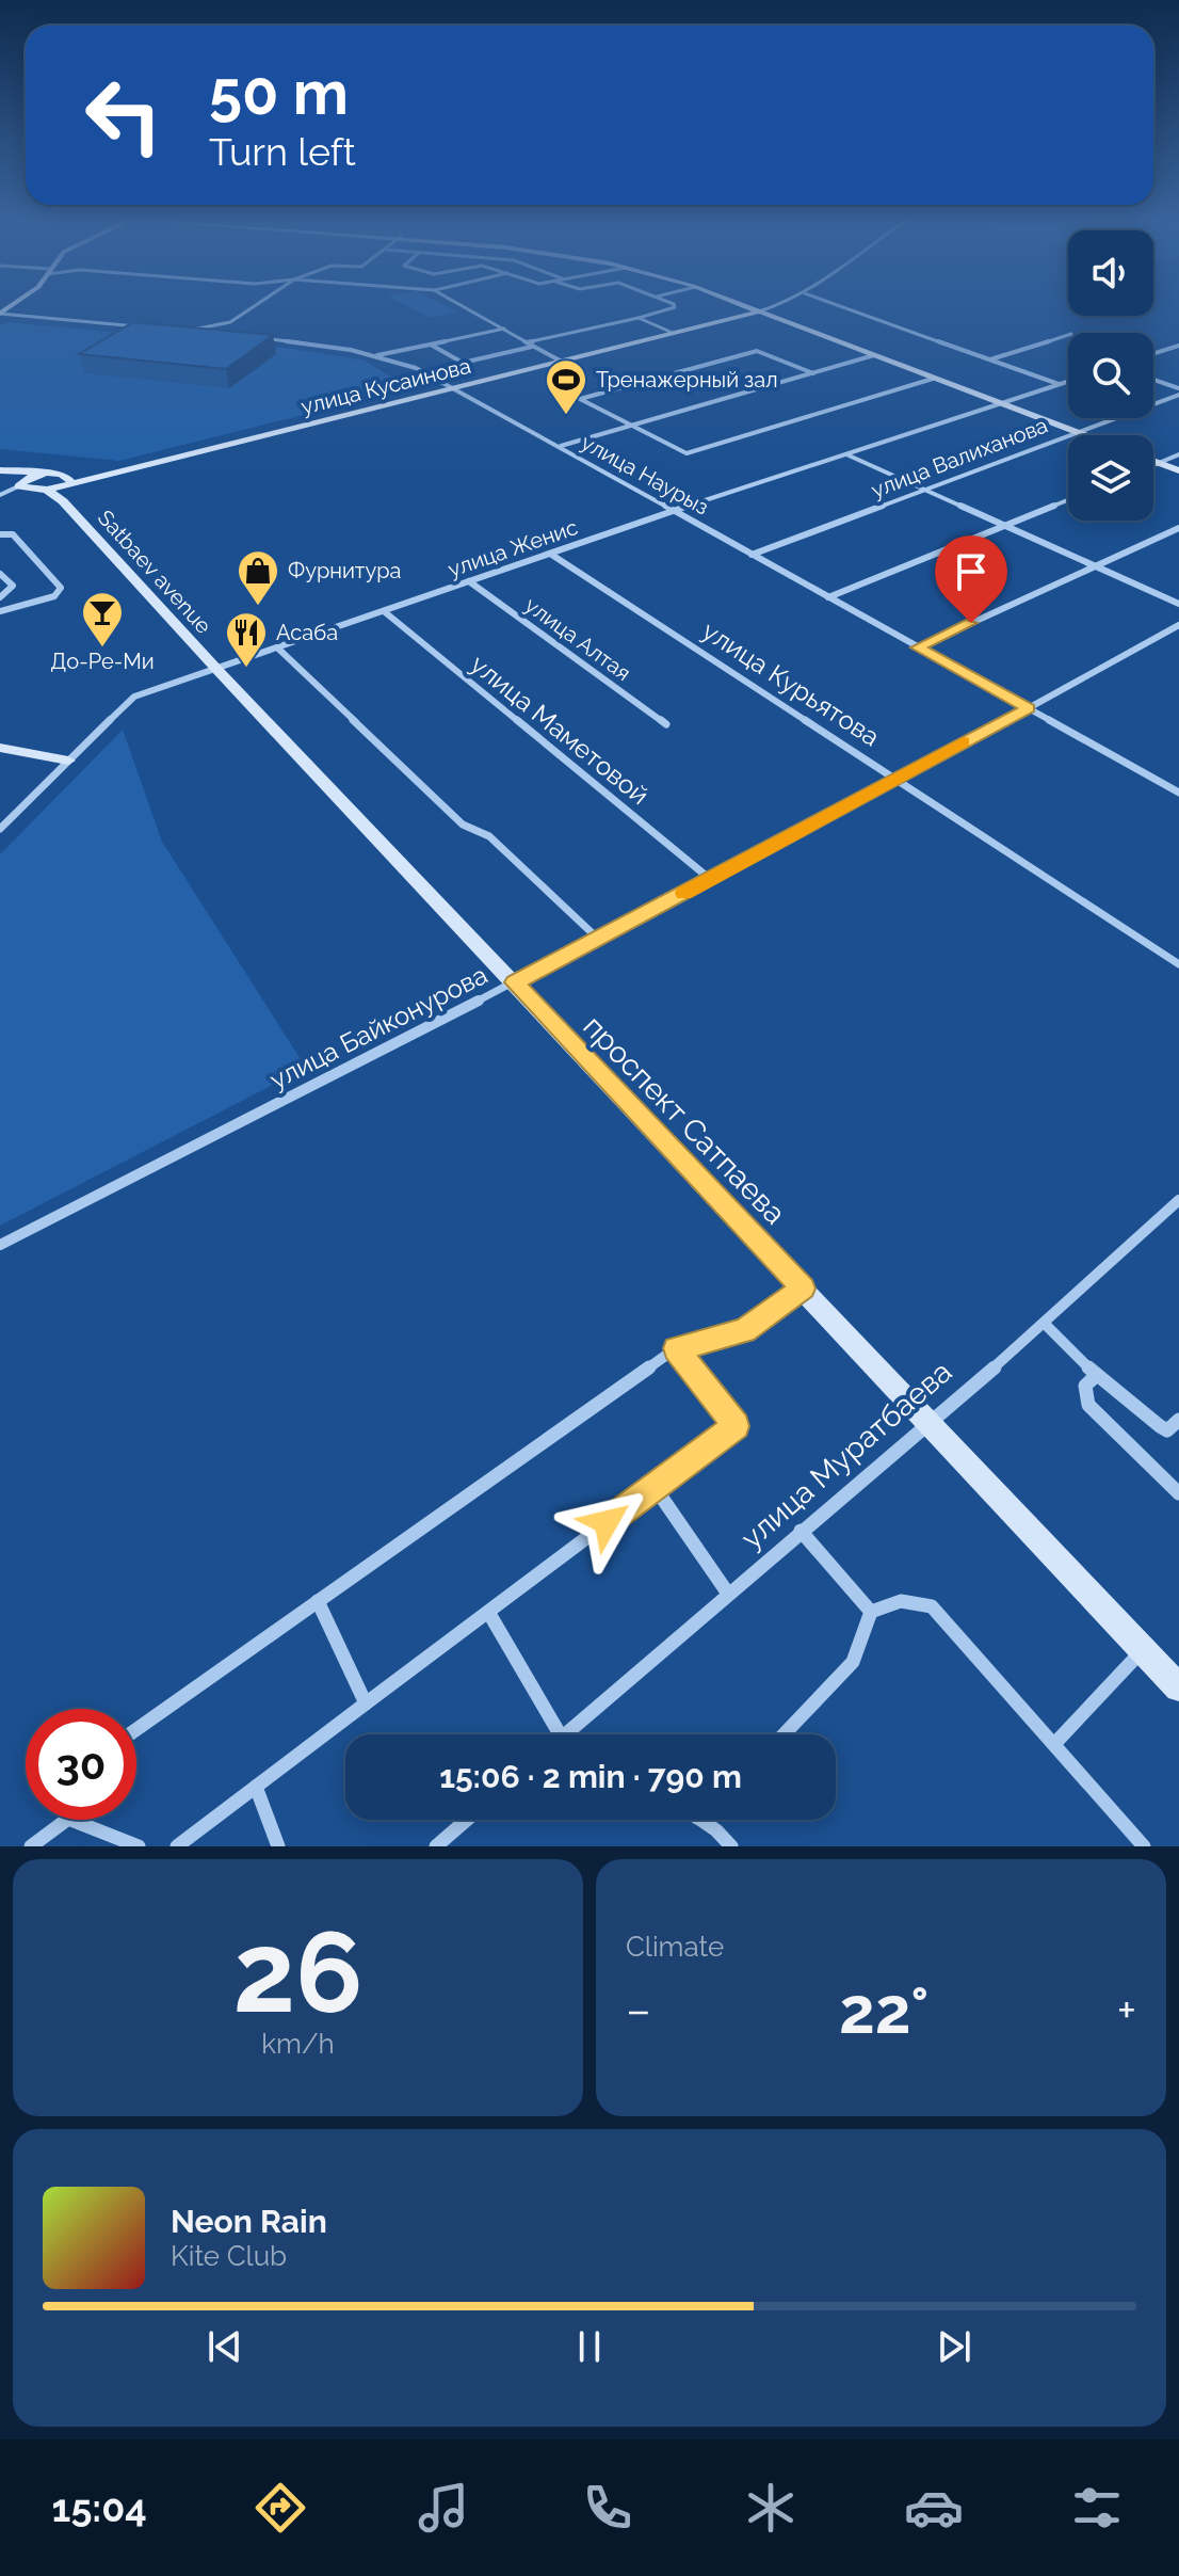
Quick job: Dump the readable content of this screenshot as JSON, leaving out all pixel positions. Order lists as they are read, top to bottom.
{
  "streets": {
    "street": [
      "улица Кусаинова",
      "улица Валиханова",
      "улица Наурыз",
      "улица Женис",
      "Satbaev avenue",
      "улица Алтая",
      "улица Курьятова",
      "улица Маметовой",
      "улица Байконурова",
      "проспект Сатпаева",
      "улица Муратбаева"
    ]
  },
  "crossings": [
    ["улица Кусаинова", "улица Наурыз"],
    ["улица Валиханова", "улица Наурыз"],
    ["улица Наурыз", "улица Женис"],
    ["улица Наурыз", "улица Байконурова"],
    ["улица Женис", "Satbaev avenue"],
    ["улица Женис", "улица Алтая"],
    ["улица Женис", "улица Курьятова"],
    ["улица Женис", "улица Маметовой"],
    ["улица Женис", "проспект Сатпаева"],
    ["Satbaev avenue", "проспект Сатпаева"],
    ["улица Курьятова", "улица Байконурова"],
    ["улица Маметовой", "улица Байконурова"],
    ["улица Байконурова", "проспект Сатпаева"],
    ["проспект Сатпаева", "улица Муратбаева"]
  ],
  "places": {
    "sports": ["Тренажерный зал"],
    "shop": ["Фурнитура"],
    "bar": ["До-Ре-Ми"],
    "restaurant": ["Асаба"]
  },
  "page": {
    "turn": ["50 m", "Turn left"],
    "limit": "30",
    "trip": "15:06 · 2 min · 790 m",
    "tile": [
      ["26", "km/h"],
      "Climate"
    ],
    "heat": ["−", "22°", "+"],
    "song": ["Neon Rain", "Kite Club"],
    "tabs": "15:04"
  }
}
